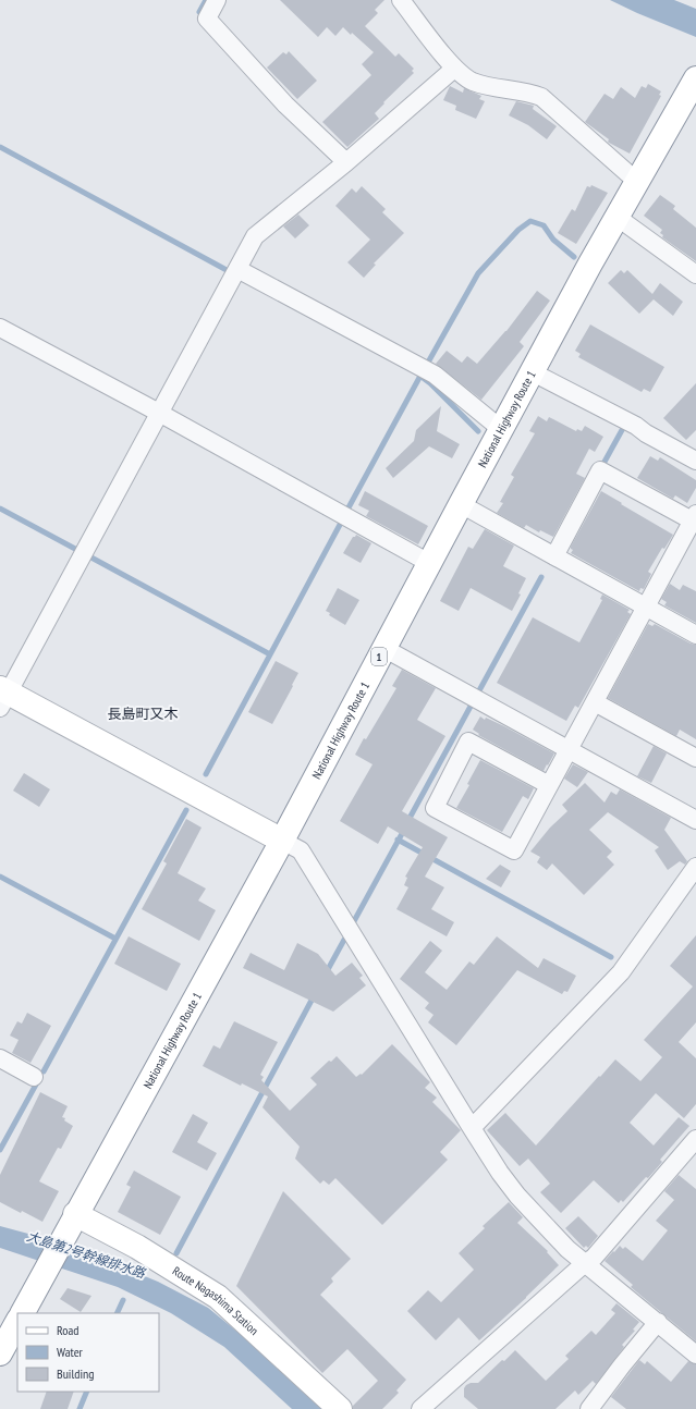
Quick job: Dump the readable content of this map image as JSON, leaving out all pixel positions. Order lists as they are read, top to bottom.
{
  "streets": {
    "main road": ["National Highway Route 1", "1", "Route Nagashima Station"]
  },
  "crossings": [
    ["National Highway Route 1", "Route Nagashima Station"]
  ],
  "districts": ["長島町又木"],
  "water": ["大島第2号幹線排水路"],
  "legend": ["Road", "Water", "Building"]
}
